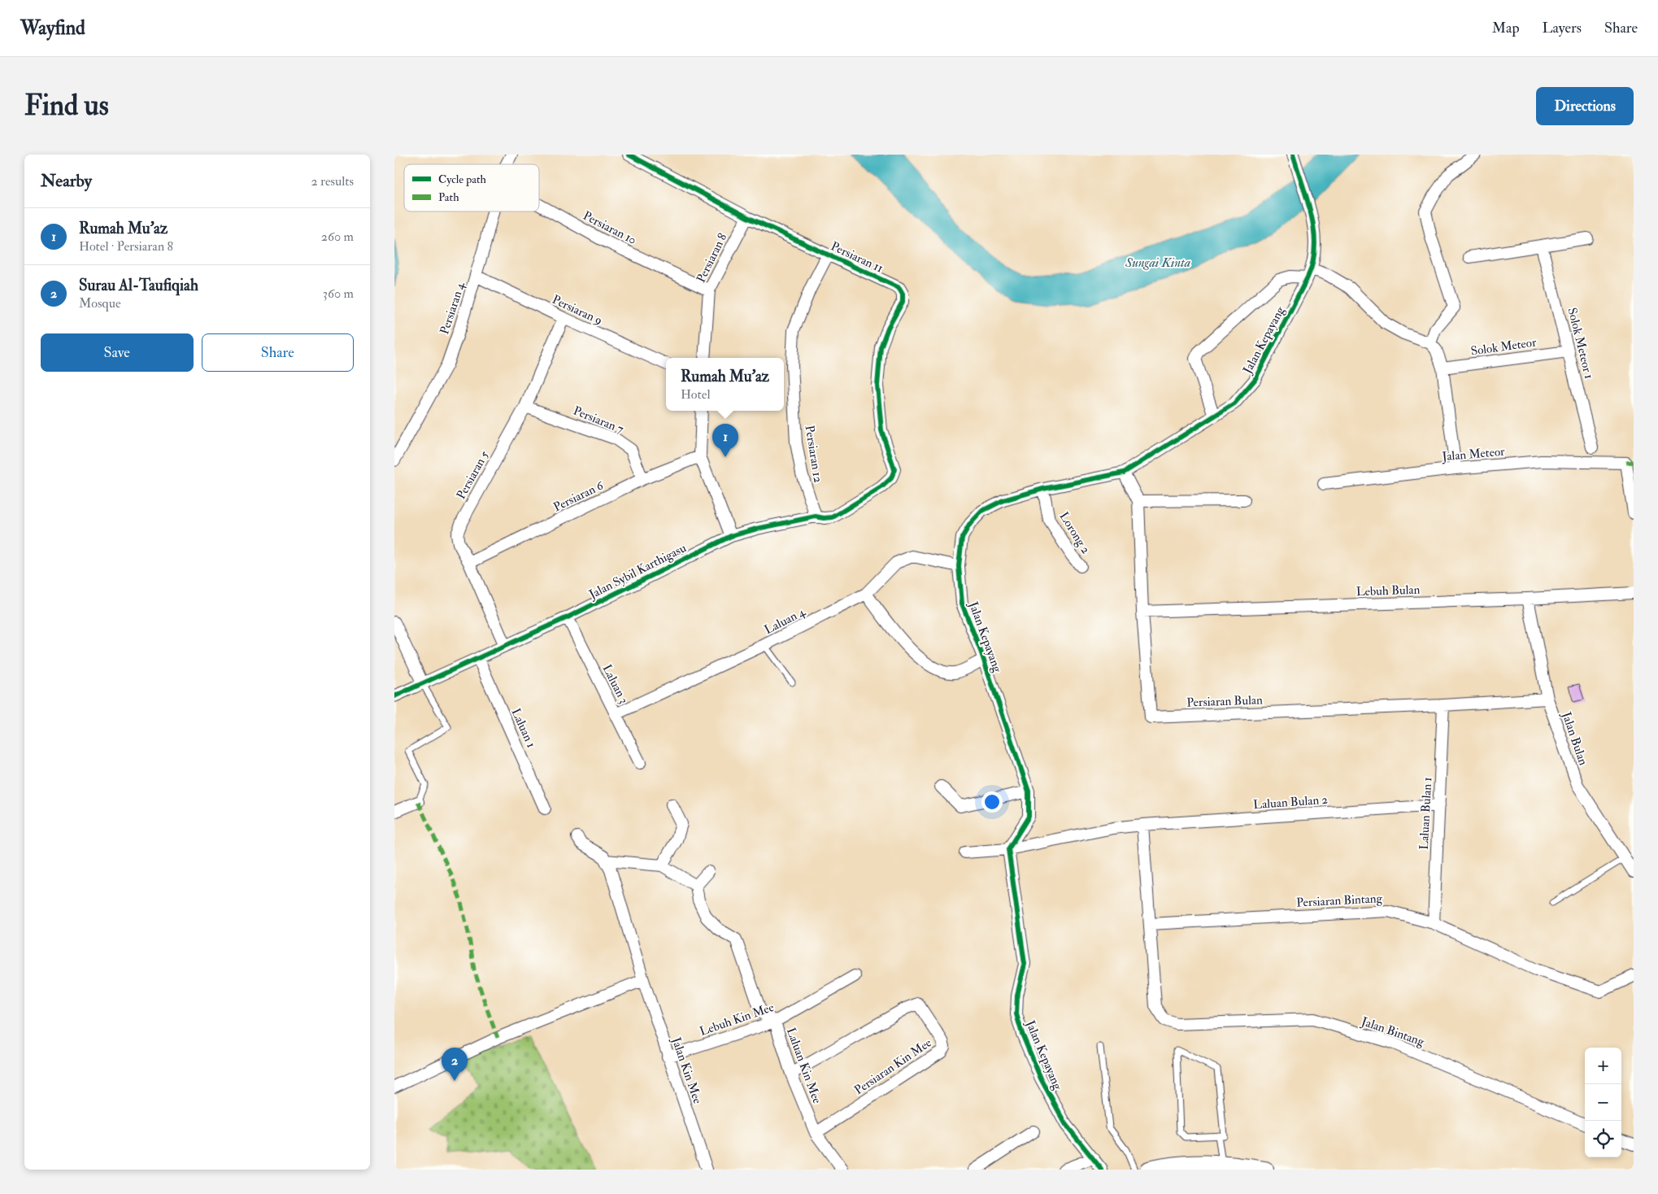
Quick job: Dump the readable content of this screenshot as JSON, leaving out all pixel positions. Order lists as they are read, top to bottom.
{
  "streets": {
    "street": [
      "Persiaran 10",
      "Persiaran 11",
      "Persiaran 8",
      "Persiaran 4",
      "Persiaran 9",
      "Jalan Kepayang",
      "Solok Meteor 1",
      "Solok Meteor",
      "Persiaran 7",
      "Persiaran 12",
      "Jalan Meteor",
      "Persiaran 5",
      "Persiaran 6",
      "Lorong 2",
      "Jalan Sybil Karthigasu",
      "Lebuh Bulan",
      "Laluan 4",
      "Laluan 3",
      "Persiaran Bulan",
      "Laluan 1",
      "Jalan Bulan",
      "Laluan Bulan 2",
      "Laluan Bulan 1",
      "Persiaran Bintang",
      "Lebuh Kin Mee",
      "Jalan Bintang",
      "Laluan Kin Mee",
      "Persiaran Kin Mee",
      "Jalan Kin Mee"
    ]
  },
  "crossings": [
    ["Persiaran 10", "Persiaran 8"],
    ["Persiaran 11", "Persiaran 8"],
    ["Persiaran 11", "Persiaran 12"],
    ["Persiaran 11", "Jalan Sybil Karthigasu"],
    ["Persiaran 4", "Persiaran 9"],
    ["Persiaran 9", "Persiaran 5"],
    ["Jalan Kepayang", "Lorong 2"],
    ["Jalan Kepayang", "Laluan 4"],
    ["Jalan Kepayang", "Persiaran Bulan"],
    ["Jalan Kepayang", "Laluan Bulan 2"],
    ["Solok Meteor 1", "Solok Meteor"],
    ["Persiaran 7", "Persiaran 5"],
    ["Persiaran 7", "Persiaran 6"],
    ["Persiaran 12", "Jalan Sybil Karthigasu"],
    ["Persiaran 5", "Persiaran 6"],
    ["Persiaran 5", "Jalan Sybil Karthigasu"],
    ["Jalan Sybil Karthigasu", "Laluan 3"],
    ["Jalan Sybil Karthigasu", "Laluan 1"],
    ["Lebuh Bulan", "Persiaran Bulan"],
    ["Lebuh Bulan", "Jalan Bulan"],
    ["Laluan 4", "Laluan 3"],
    ["Persiaran Bulan", "Jalan Bulan"],
    ["Persiaran Bulan", "Laluan Bulan 1"],
    ["Laluan Bulan 2", "Laluan Bulan 1"],
    ["Laluan Bulan 1", "Persiaran Bintang"],
    ["Persiaran Bintang", "Jalan Bintang"],
    ["Lebuh Kin Mee", "Laluan Kin Mee"],
    ["Lebuh Kin Mee", "Jalan Kin Mee"],
    ["Laluan Kin Mee", "Persiaran Kin Mee"]
  ],
  "water": ["Sungai Kinta"],
  "legend": ["Cycle path", "Path"],
  "page": {
    "header": "Wayfind",
    "nav": ["Map", "Layers", "Share"],
    "buttons": [
      "Directions",
      ["Save", "Share"]
    ],
    "title": "Find us",
    "heading": ["Nearby", "2 results"],
    "list": [
      {
        "mark": "1",
        "name": "Rumah Mu'az",
        "note": "Hotel · Persiaran 8",
        "value": "260 m"
      },
      {
        "mark": "2",
        "name": "Surau Al-Taufiqiah",
        "note": "Mosque",
        "value": "360 m"
      }
    ],
    "popup": ["Rumah Mu'az", "Hotel"],
    "pins": ["1", "2"],
    "map_buttons": ["+", "−"]
  }
}
